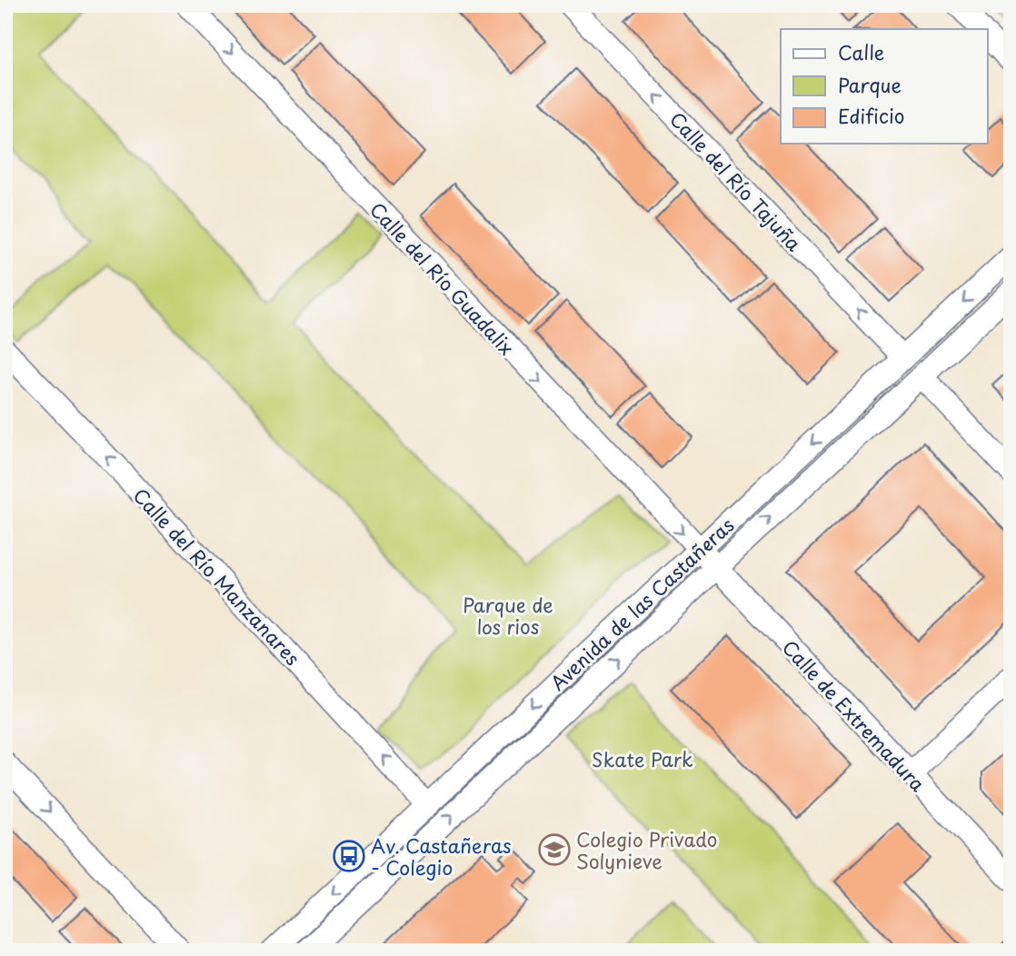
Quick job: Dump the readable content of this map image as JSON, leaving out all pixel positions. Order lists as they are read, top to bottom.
{
  "streets": {
    "street": [
      "Calle del Río Tajuña",
      "Calle del Río Guadalix",
      "Calle del Río Manzanares",
      "Avenida de las Castañeras",
      "Calle de Extremadura"
    ]
  },
  "crossings": [
    ["Calle del Río Tajuña", "Avenida de las Castañeras"],
    ["Calle del Río Guadalix", "Avenida de las Castañeras"],
    ["Calle del Río Guadalix", "Calle de Extremadura"],
    ["Calle del Río Manzanares", "Avenida de las Castañeras"],
    ["Avenida de las Castañeras", "Calle de Extremadura"]
  ],
  "one_way": ["Calle del Río Tajuña", "Calle del Río Guadalix", "Calle del Río Manzanares"],
  "parks": ["Parque de los rios", "Skate Park"],
  "places": {
    "school or university": ["Colegio Privado Solynieve"],
    "bus stop": ["Av. Castañeras - Colegio"]
  },
  "legend": ["Calle", "Parque", "Edificio"]
}
